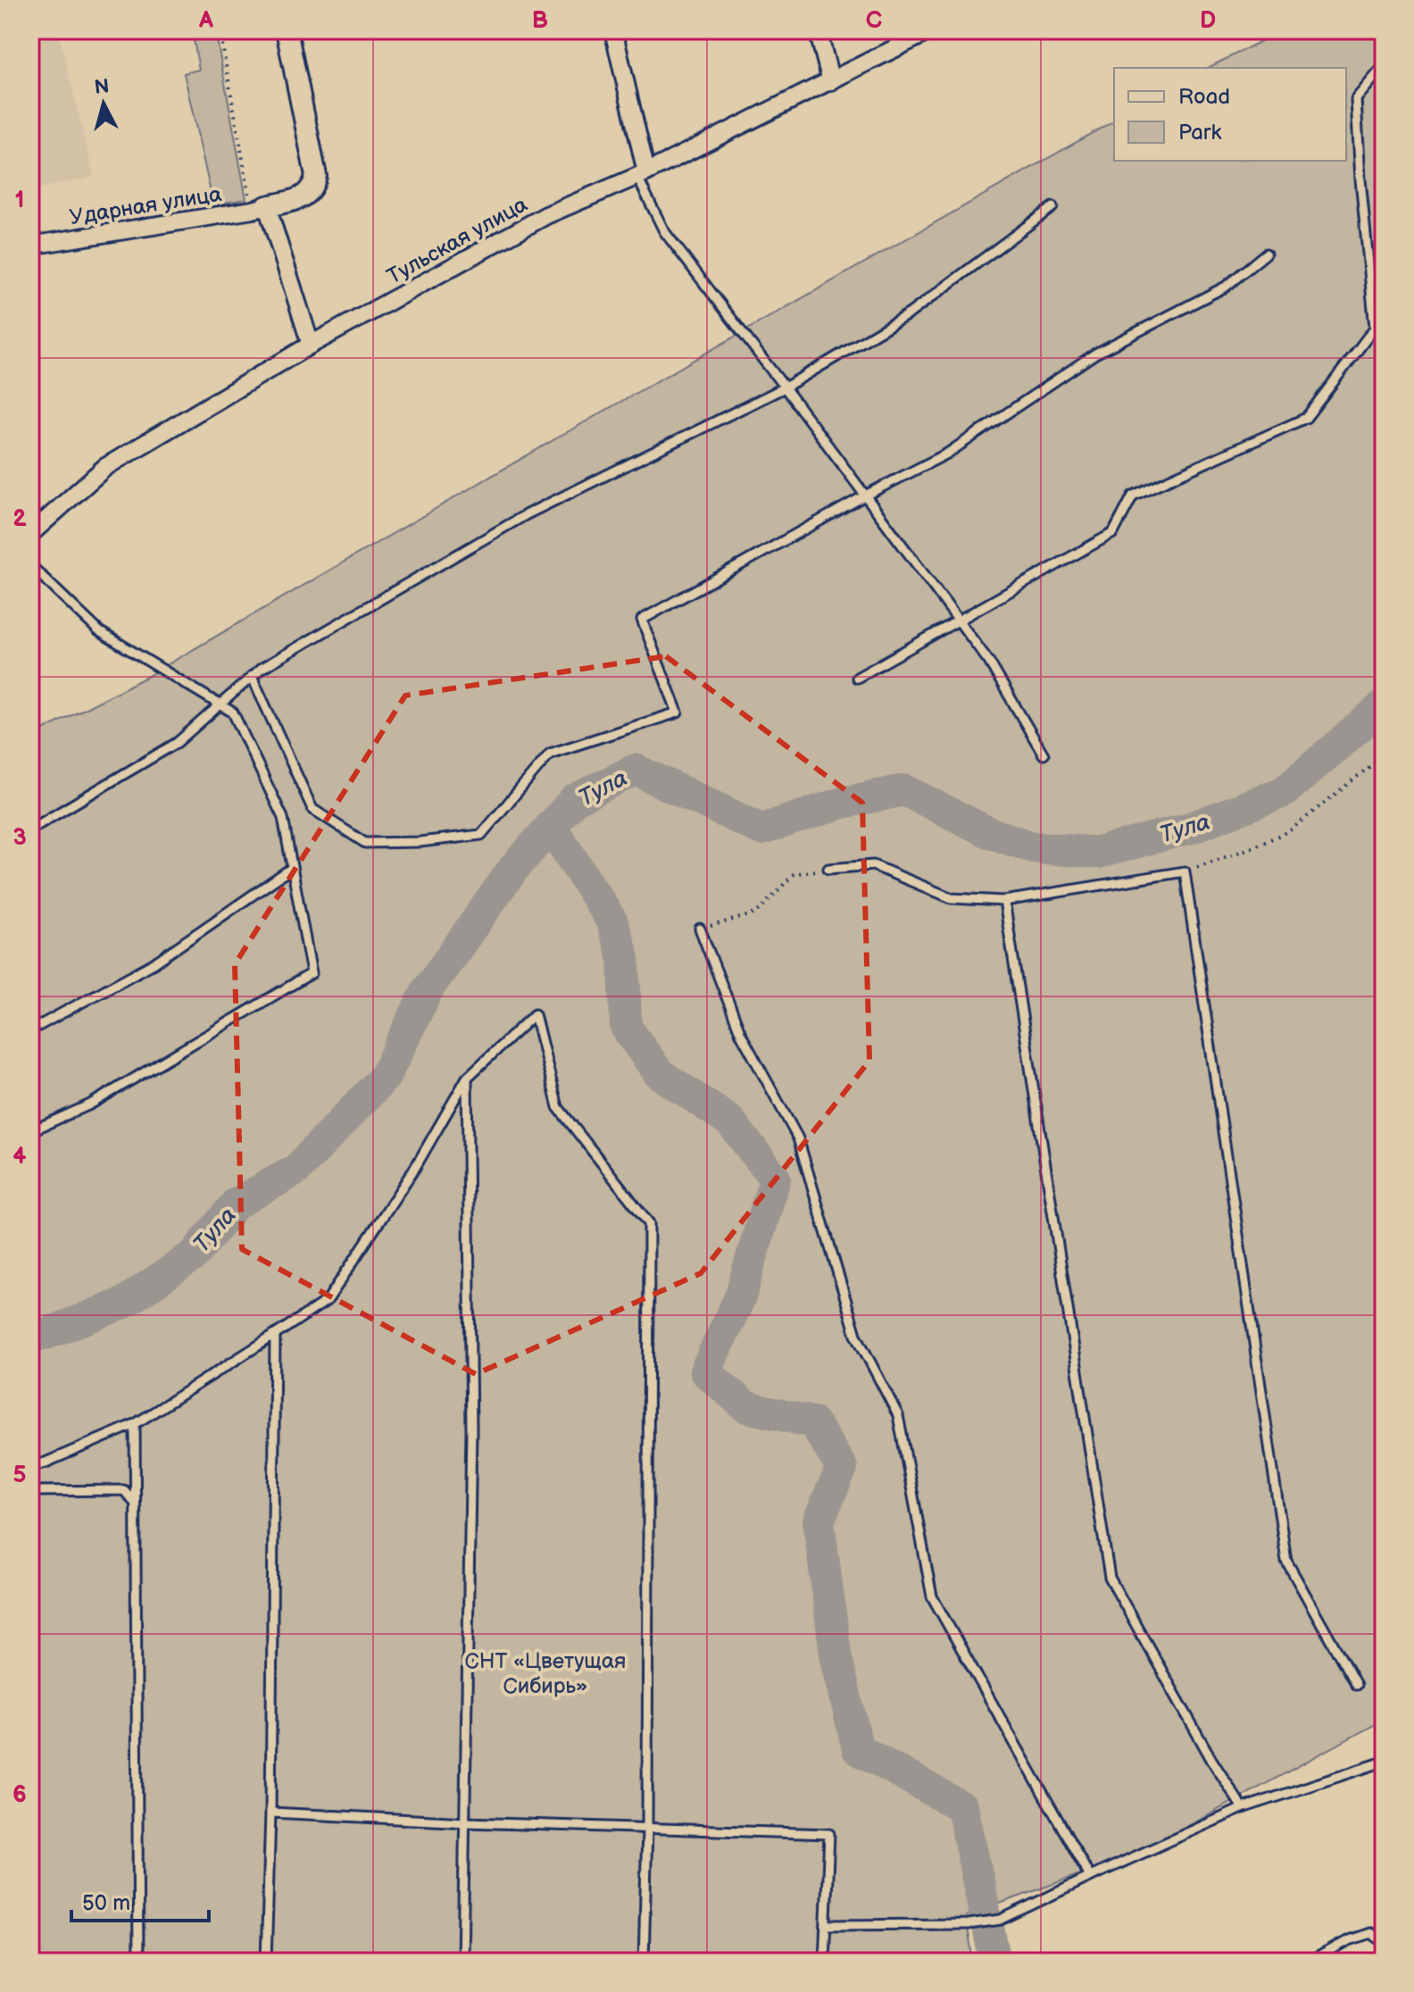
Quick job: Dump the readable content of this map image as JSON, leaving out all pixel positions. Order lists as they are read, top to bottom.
{
  "streets": {
    "street": ["Ударная улица", "Тульская улица"]
  },
  "water": ["Тула"],
  "parks": ["СНТ «Цветущая Сибирь»"],
  "legend": ["Road", "Park"],
  "scale_bar": "50 m",
  "north": "top",
  "grid": {
    "columns": [
      "A",
      "B",
      "C",
      "D"
    ],
    "rows": [
      "1",
      "2",
      "3",
      "4",
      "5",
      "6"
    ]
  }
}
